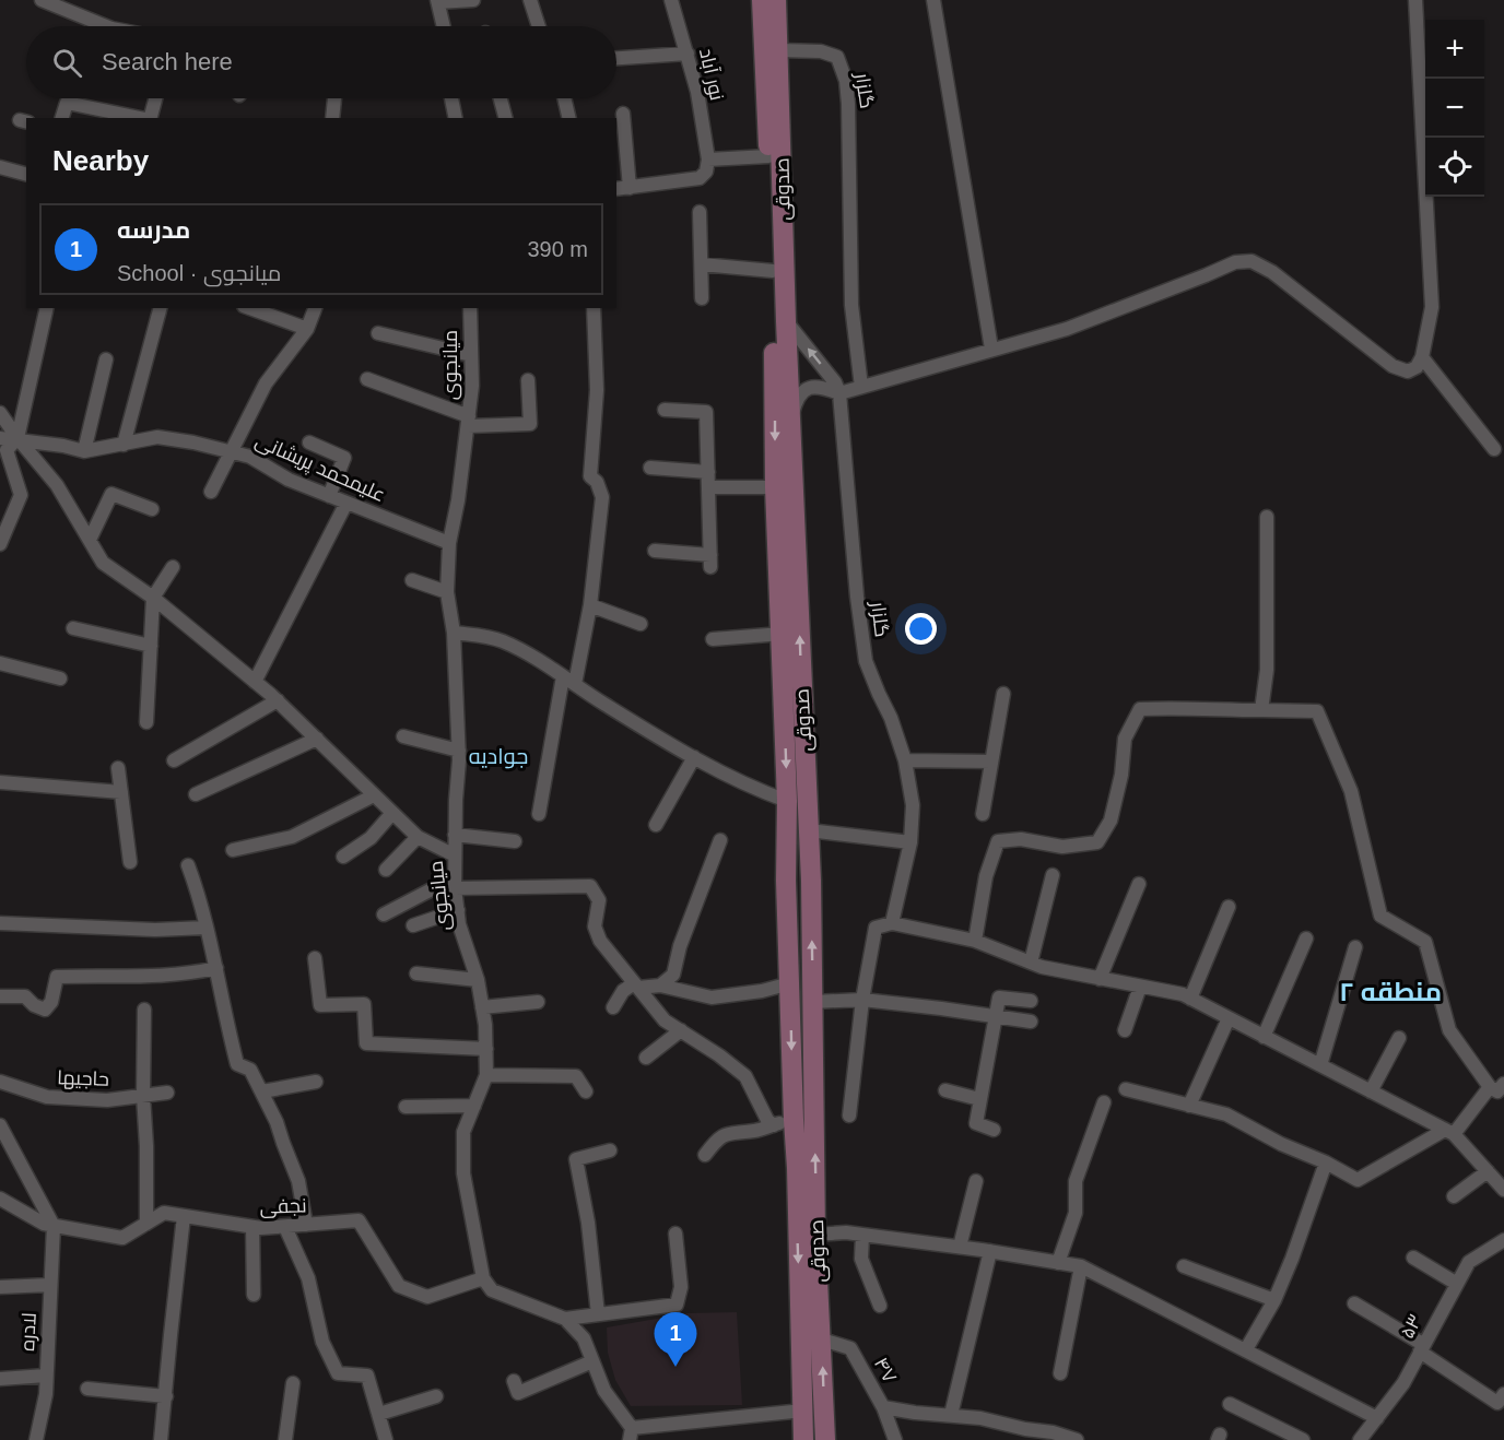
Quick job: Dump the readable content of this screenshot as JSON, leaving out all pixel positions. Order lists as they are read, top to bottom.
{
  "streets": {
    "main road": ["صدوقی"],
    "street": [
      "نور آباد",
      "گلزار",
      "میانجوی",
      "علیمحمد پریشانی",
      "حاجیها",
      "نجفی",
      "۵۳",
      "لادره",
      "۴۷"
    ]
  },
  "crossings": [
    ["گلزار", "صدوقی"],
    ["صدوقی", "۴۷"],
    ["میانجوی", "علیمحمد پریشانی"],
    ["میانجوی", "نجفی"],
    ["نجفی", "لادره"]
  ],
  "districts": ["جوادیه", "منطقه ۲"],
  "page": {
    "map_buttons": ["+", "−"],
    "search": "Search here",
    "heading": "Nearby",
    "list": [
      {
        "mark": "1",
        "name": "مدرسه",
        "note": "School · میانجوی",
        "value": "390 m"
      }
    ],
    "pins": "1"
  }
}
